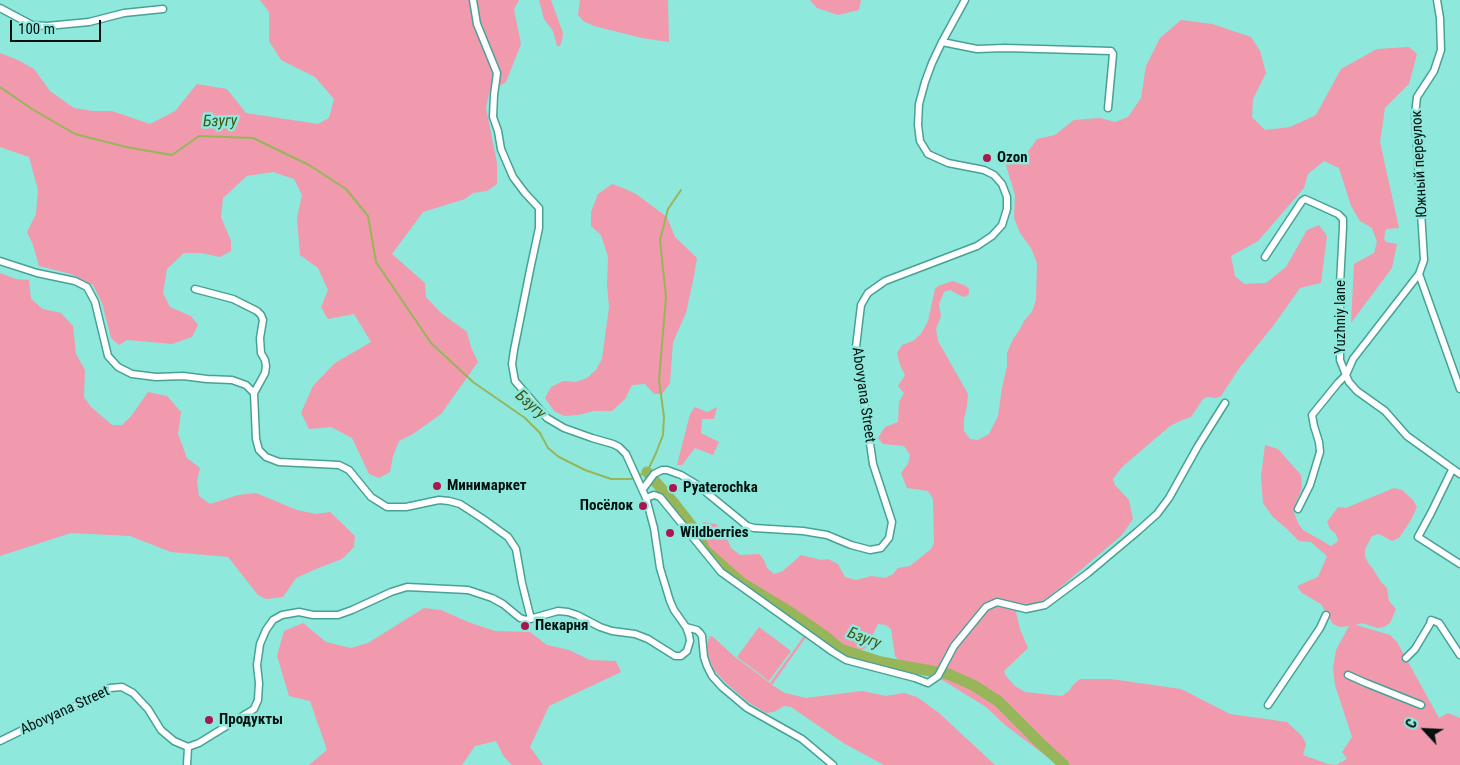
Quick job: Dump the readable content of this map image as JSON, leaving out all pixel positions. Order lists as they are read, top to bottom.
{
  "streets": {
    "street": ["Южный переулок", "Yuzhniy lane", "Abovyana Street"]
  },
  "crossings": [
    ["Южный переулок", "Yuzhniy lane"]
  ],
  "water": ["Бзугу"],
  "places": [
    "Ozon",
    "Минимаркет",
    "Pyaterochka",
    "Посёлок",
    "Wildberries",
    "Пекарня",
    "Продукты"
  ],
  "scale_bar": "100 m",
  "north": "top left"
}
